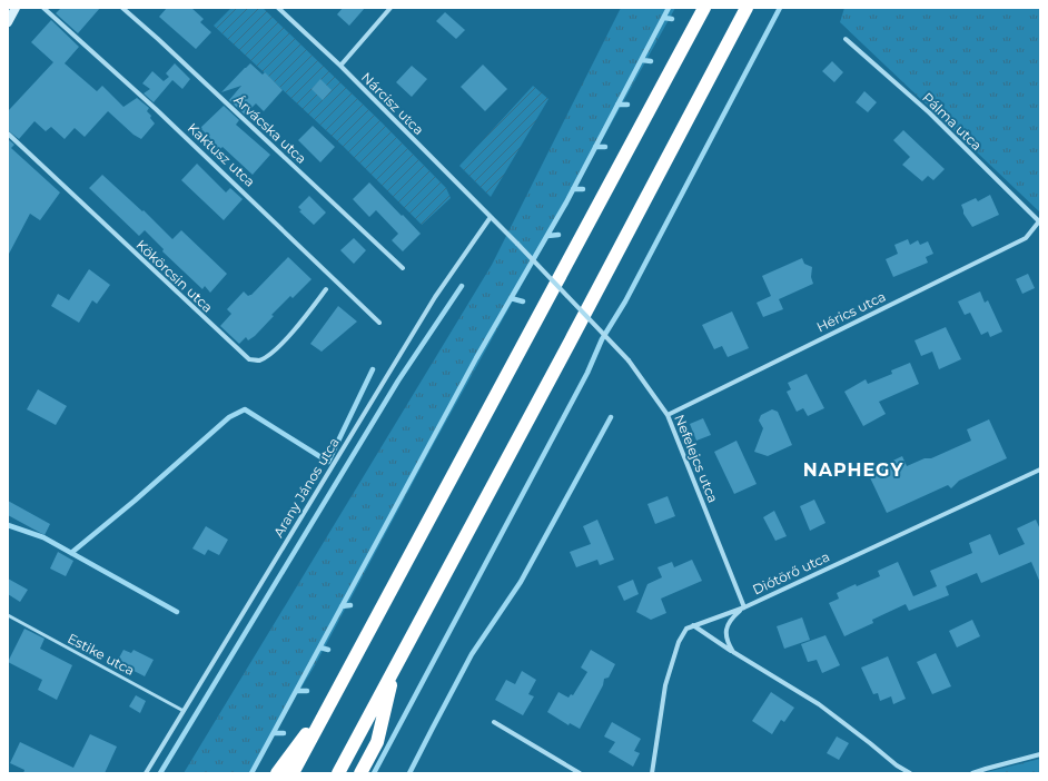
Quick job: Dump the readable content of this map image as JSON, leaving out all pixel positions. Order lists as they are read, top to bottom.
{
  "streets": {
    "street": [
      "Nárcisz utca",
      "Pálma utca",
      "Árvácska utca",
      "Kaktusz utca",
      "Kökörcsin utca",
      "Hérics utca",
      "Nefelejcs utca",
      "Arany János utca",
      "Diótörő utca"
    ],
    "lane": ["Estike utca"]
  },
  "crossings": [
    ["Nárcisz utca", "Nefelejcs utca"],
    ["Nárcisz utca", "Arany János utca"],
    ["Pálma utca", "Hérics utca"],
    ["Hérics utca", "Nefelejcs utca"],
    ["Nefelejcs utca", "Arany János utca"],
    ["Nefelejcs utca", "Diótörő utca"],
    ["Arany János utca", "Estike utca"]
  ],
  "districts": ["NAPHEGY"]
}
